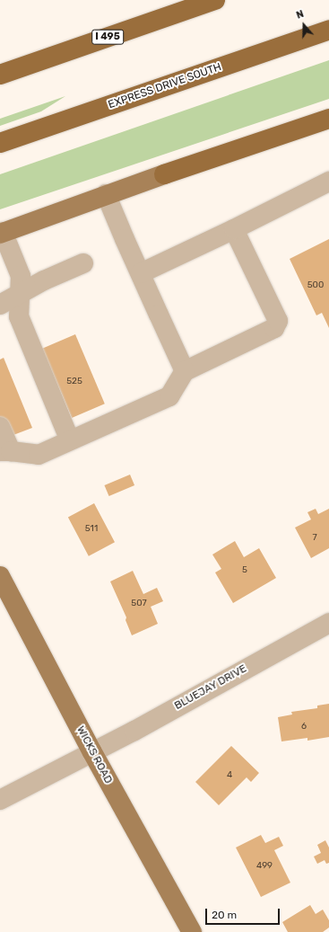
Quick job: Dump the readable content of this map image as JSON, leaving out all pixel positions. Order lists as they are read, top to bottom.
{
  "streets": {
    "highway": ["I 495", "EXPRESS DRIVE SOUTH"],
    "main road": ["WICKS ROAD"],
    "street": ["BLUEJAY DRIVE"]
  },
  "crossings": [
    ["BLUEJAY DRIVE", "WICKS ROAD"]
  ],
  "house_numbers": [
    "500",
    "525",
    "511",
    "7",
    "5",
    "507",
    "6",
    "4",
    "499"
  ],
  "scale_bar": "20 m",
  "north": "top"
}
